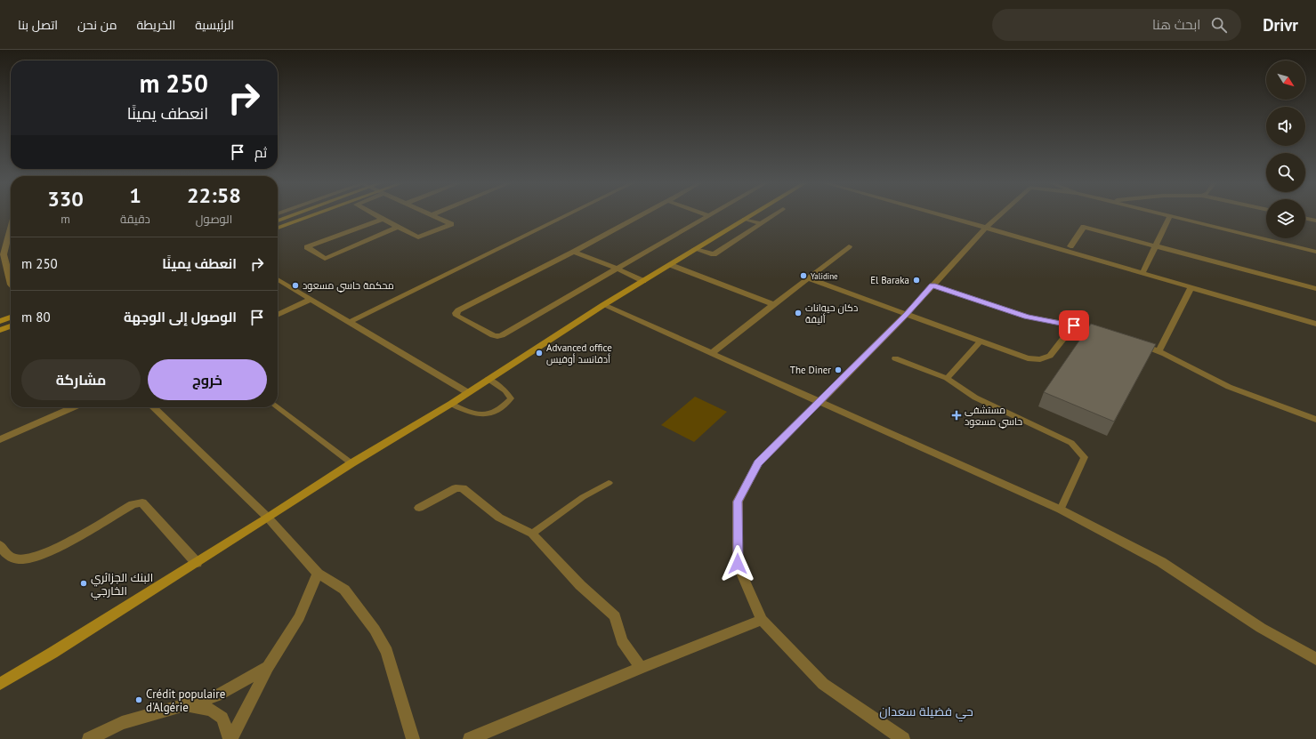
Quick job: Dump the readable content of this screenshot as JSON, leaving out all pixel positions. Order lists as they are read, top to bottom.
{
  "districts": ["حي فضيلة سعدان"],
  "places": {
    "other": [
      "Yalidine",
      "El Baraka",
      "محكمة حاسي مسعود",
      "دكان حيوانات أليفة",
      "Advanced office أدفانسد أوفيس",
      "The Diner",
      "البنك الجزائري الخارجي",
      "Crédit populaire d'Algérie"
    ],
    "health": ["مستشفى حاسي مسعود"]
  },
  "north": "bottom right",
  "page": {
    "header": "Drivr",
    "search": "ابحث هنا",
    "nav": [
      "الرئيسية",
      "الخريطة",
      "من نحن",
      "اتصل بنا"
    ],
    "turn": ["250 m", "انعطف يمينًا"],
    "then": "ثم",
    "eta": [
      "22:58",
      "الوصول",
      "1",
      "دقيقة",
      "330",
      "m"
    ],
    "list": [
      {
        "name": "انعطف يمينًا",
        "value": "250 m"
      },
      {
        "name": "الوصول إلى الوجهة",
        "value": "80 m"
      }
    ],
    "buttons": ["خروج", "مشاركة"]
  }
}
